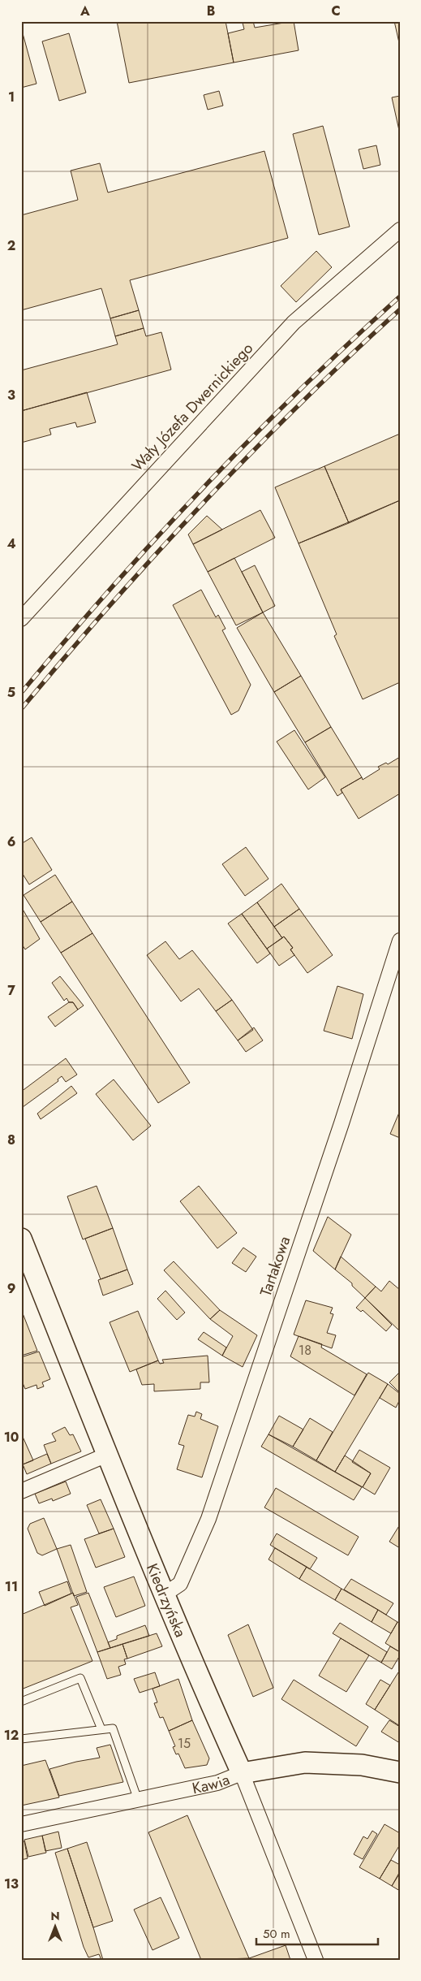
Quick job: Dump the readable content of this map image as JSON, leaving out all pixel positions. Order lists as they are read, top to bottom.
{
  "streets": {
    "street": [
      "Wały Józefa Dwernickiego",
      "Tartakowa",
      "Kiedrzyńska",
      "Kawia"
    ]
  },
  "crossings": [
    ["Tartakowa", "Kiedrzyńska"],
    ["Kiedrzyńska", "Kawia"]
  ],
  "house_numbers": ["18", "15"],
  "scale_bar": "50 m",
  "north": "top",
  "grid": {
    "columns": ["A", "B", "C"],
    "rows": [
      "1",
      "2",
      "3",
      "4",
      "5",
      "6",
      "7",
      "8",
      "9",
      "10",
      "11",
      "12",
      "13"
    ]
  }
}
